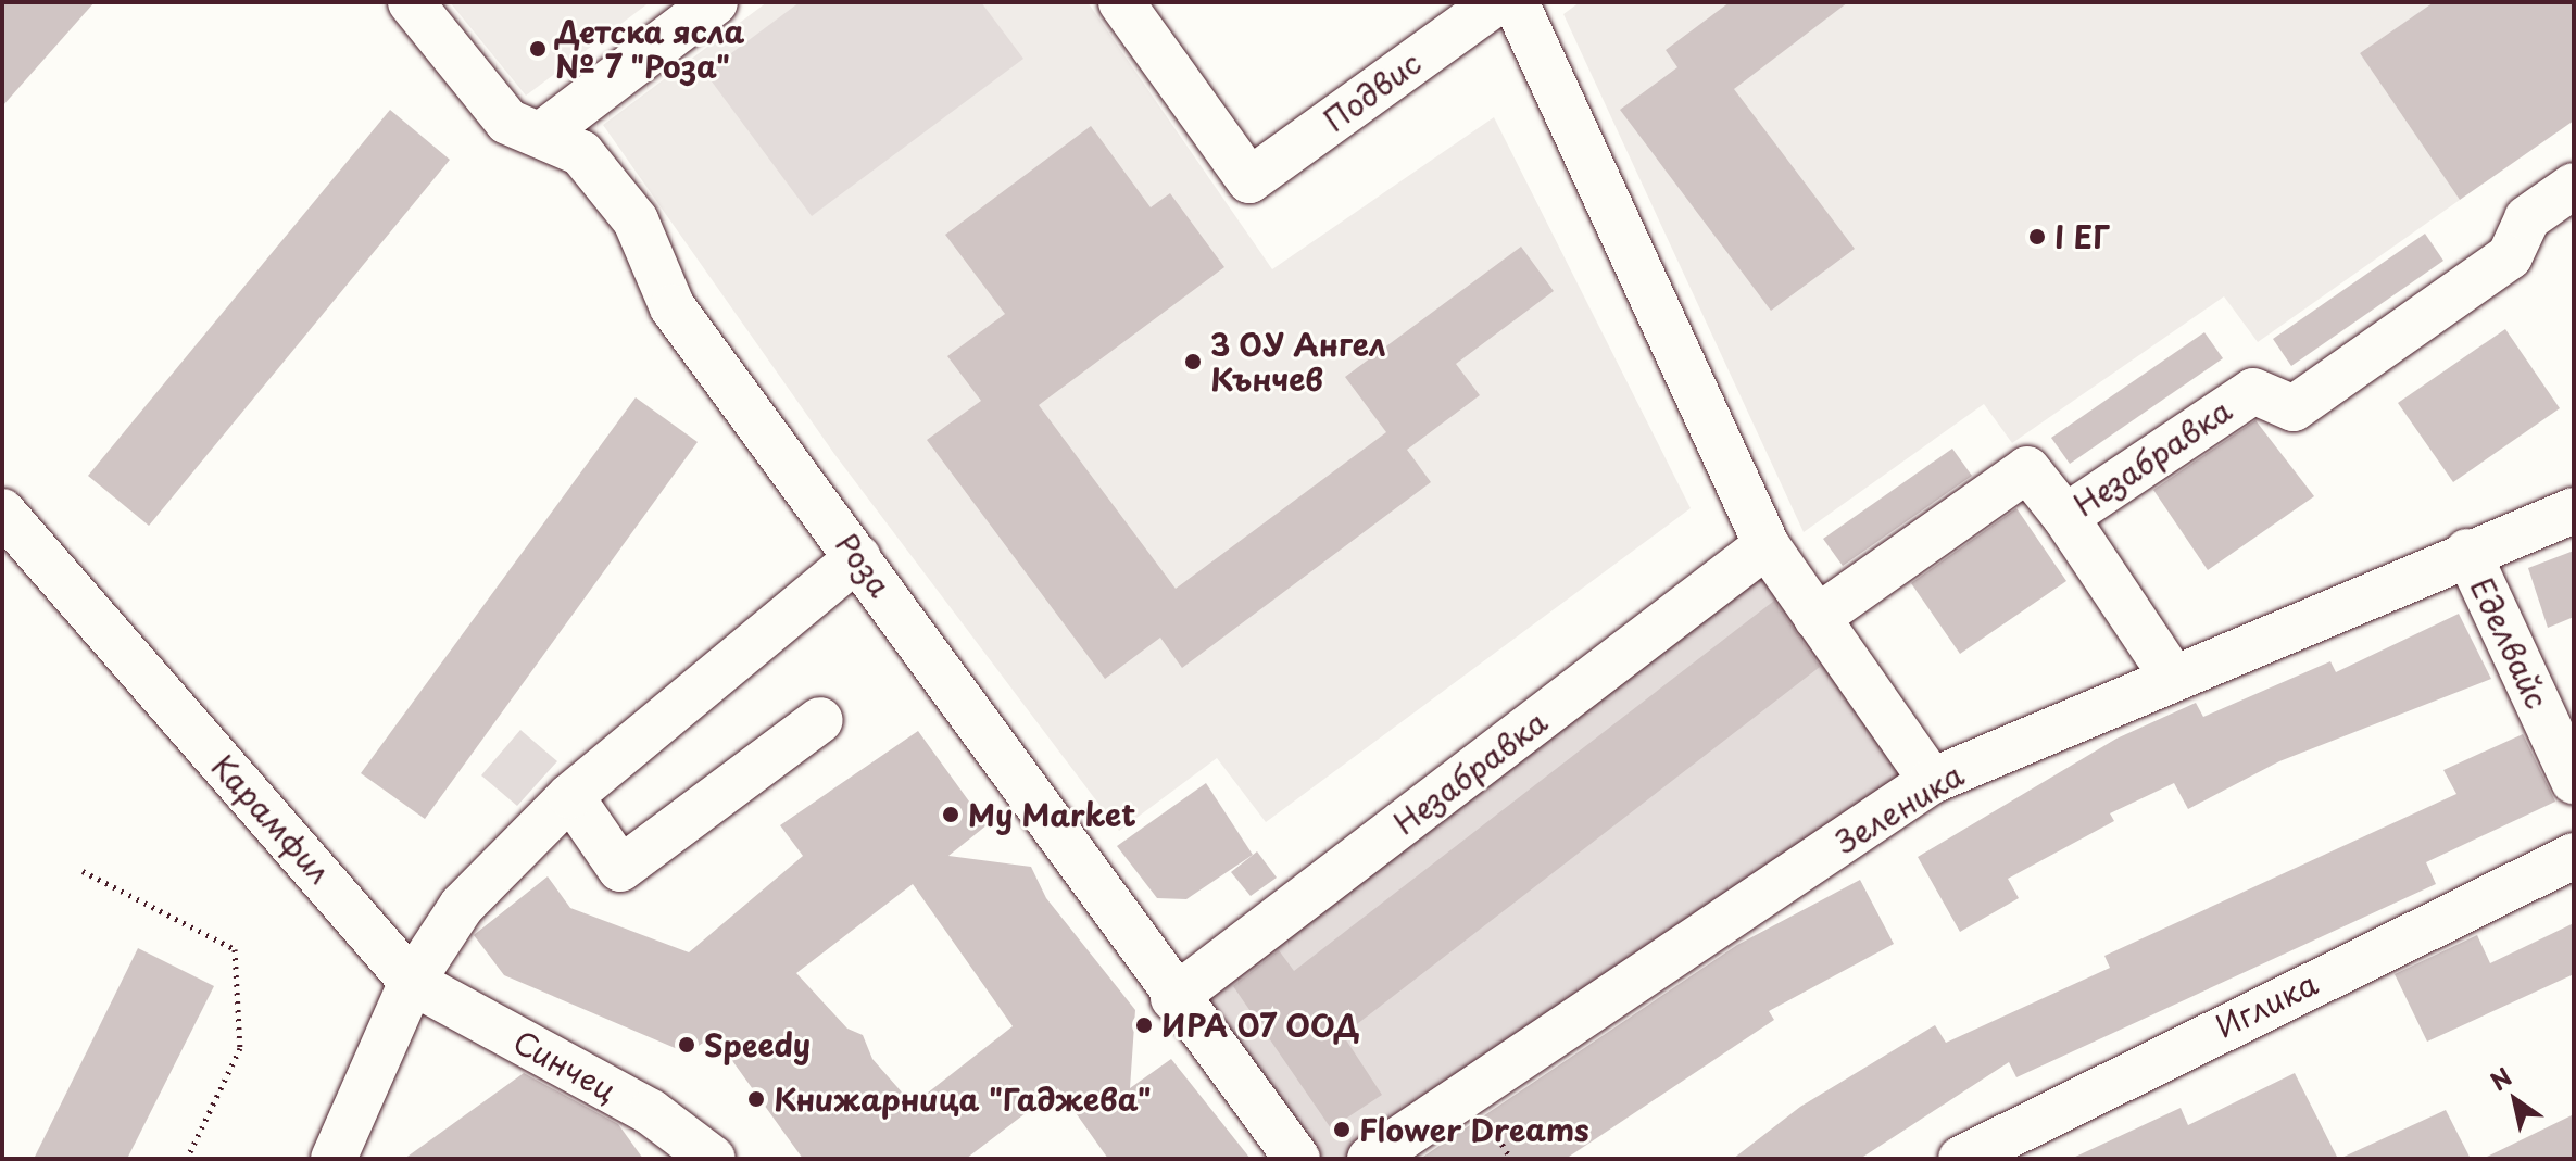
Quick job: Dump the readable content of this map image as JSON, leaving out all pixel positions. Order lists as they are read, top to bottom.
{
  "streets": {
    "street": [
      "Подвис",
      "Незабравка",
      "Роза",
      "Еделвайс",
      "Зеленика",
      "Карамфил",
      "Иглика",
      "Синчец"
    ]
  },
  "crossings": [
    ["Незабравка", "Роза"],
    ["Еделвайс", "Зеленика"],
    ["Карамфил", "Синчец"]
  ],
  "places": [
    "Детска ясла № 7 \"Роза\"",
    "I ЕГ",
    "3 ОУ Ангел Кънчев",
    "My Market",
    "ИРА 07 ООД",
    "Speedy",
    "Книжарница \"Гаджева\"",
    "Flower Dreams"
  ],
  "north": "top left"
}
